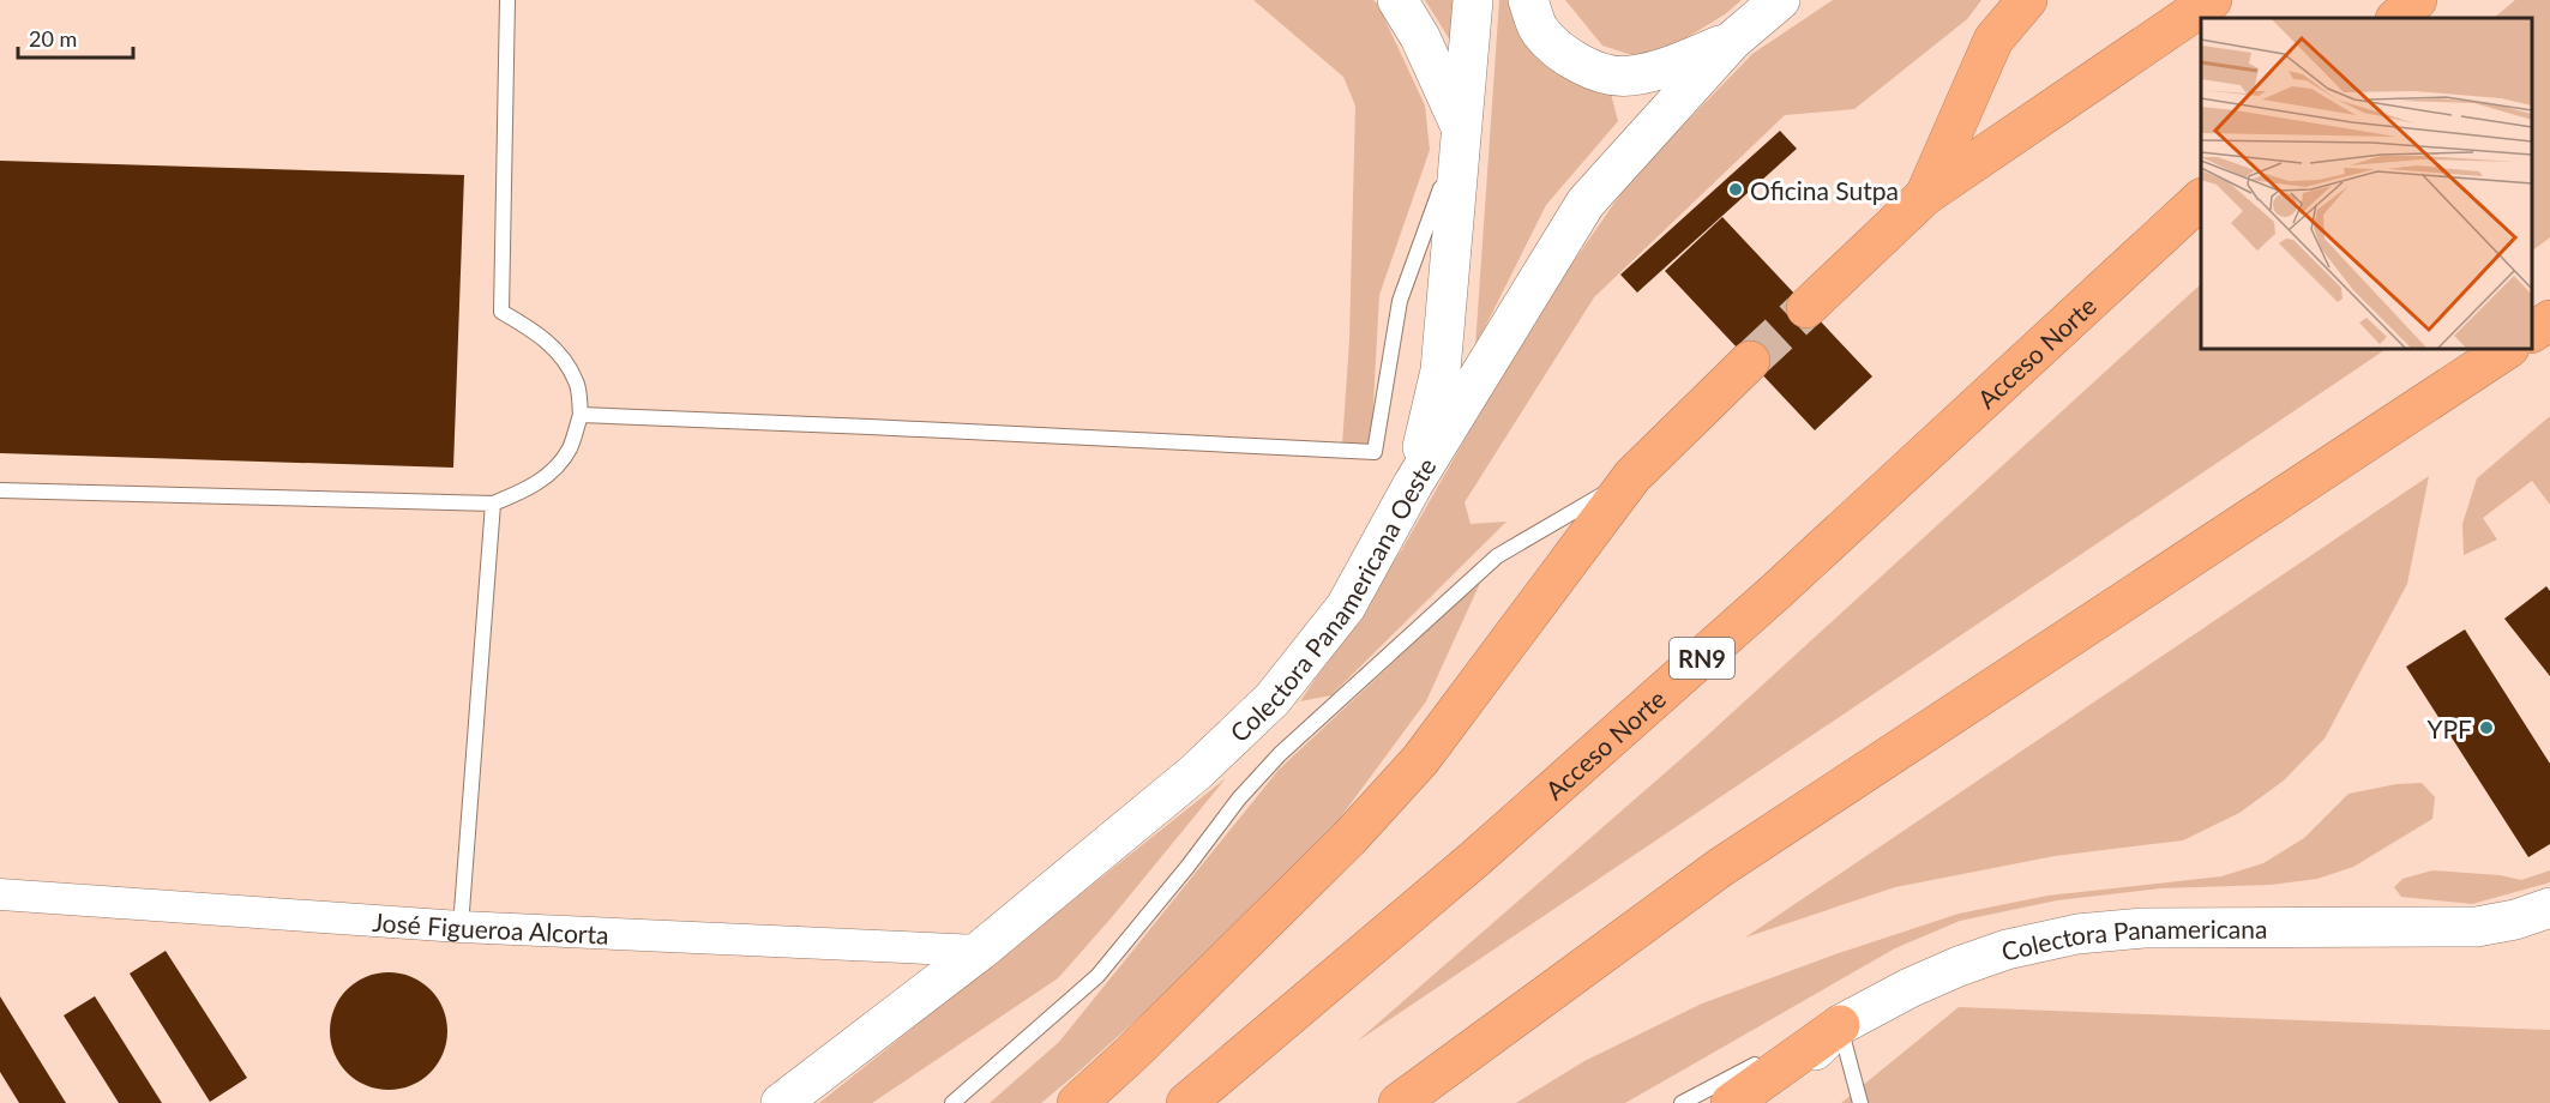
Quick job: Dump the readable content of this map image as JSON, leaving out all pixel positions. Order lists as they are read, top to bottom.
{
  "streets": {
    "highway": ["Acceso Norte", "RN9"],
    "street": ["Colectora Panamericana Oeste", "José Figueroa Alcorta", "Colectora Panamericana"]
  },
  "crossings": [
    ["Colectora Panamericana Oeste", "José Figueroa Alcorta"]
  ],
  "places": ["Oficina Sutpa", "YPF"],
  "scale_bar": "20 m"
}
